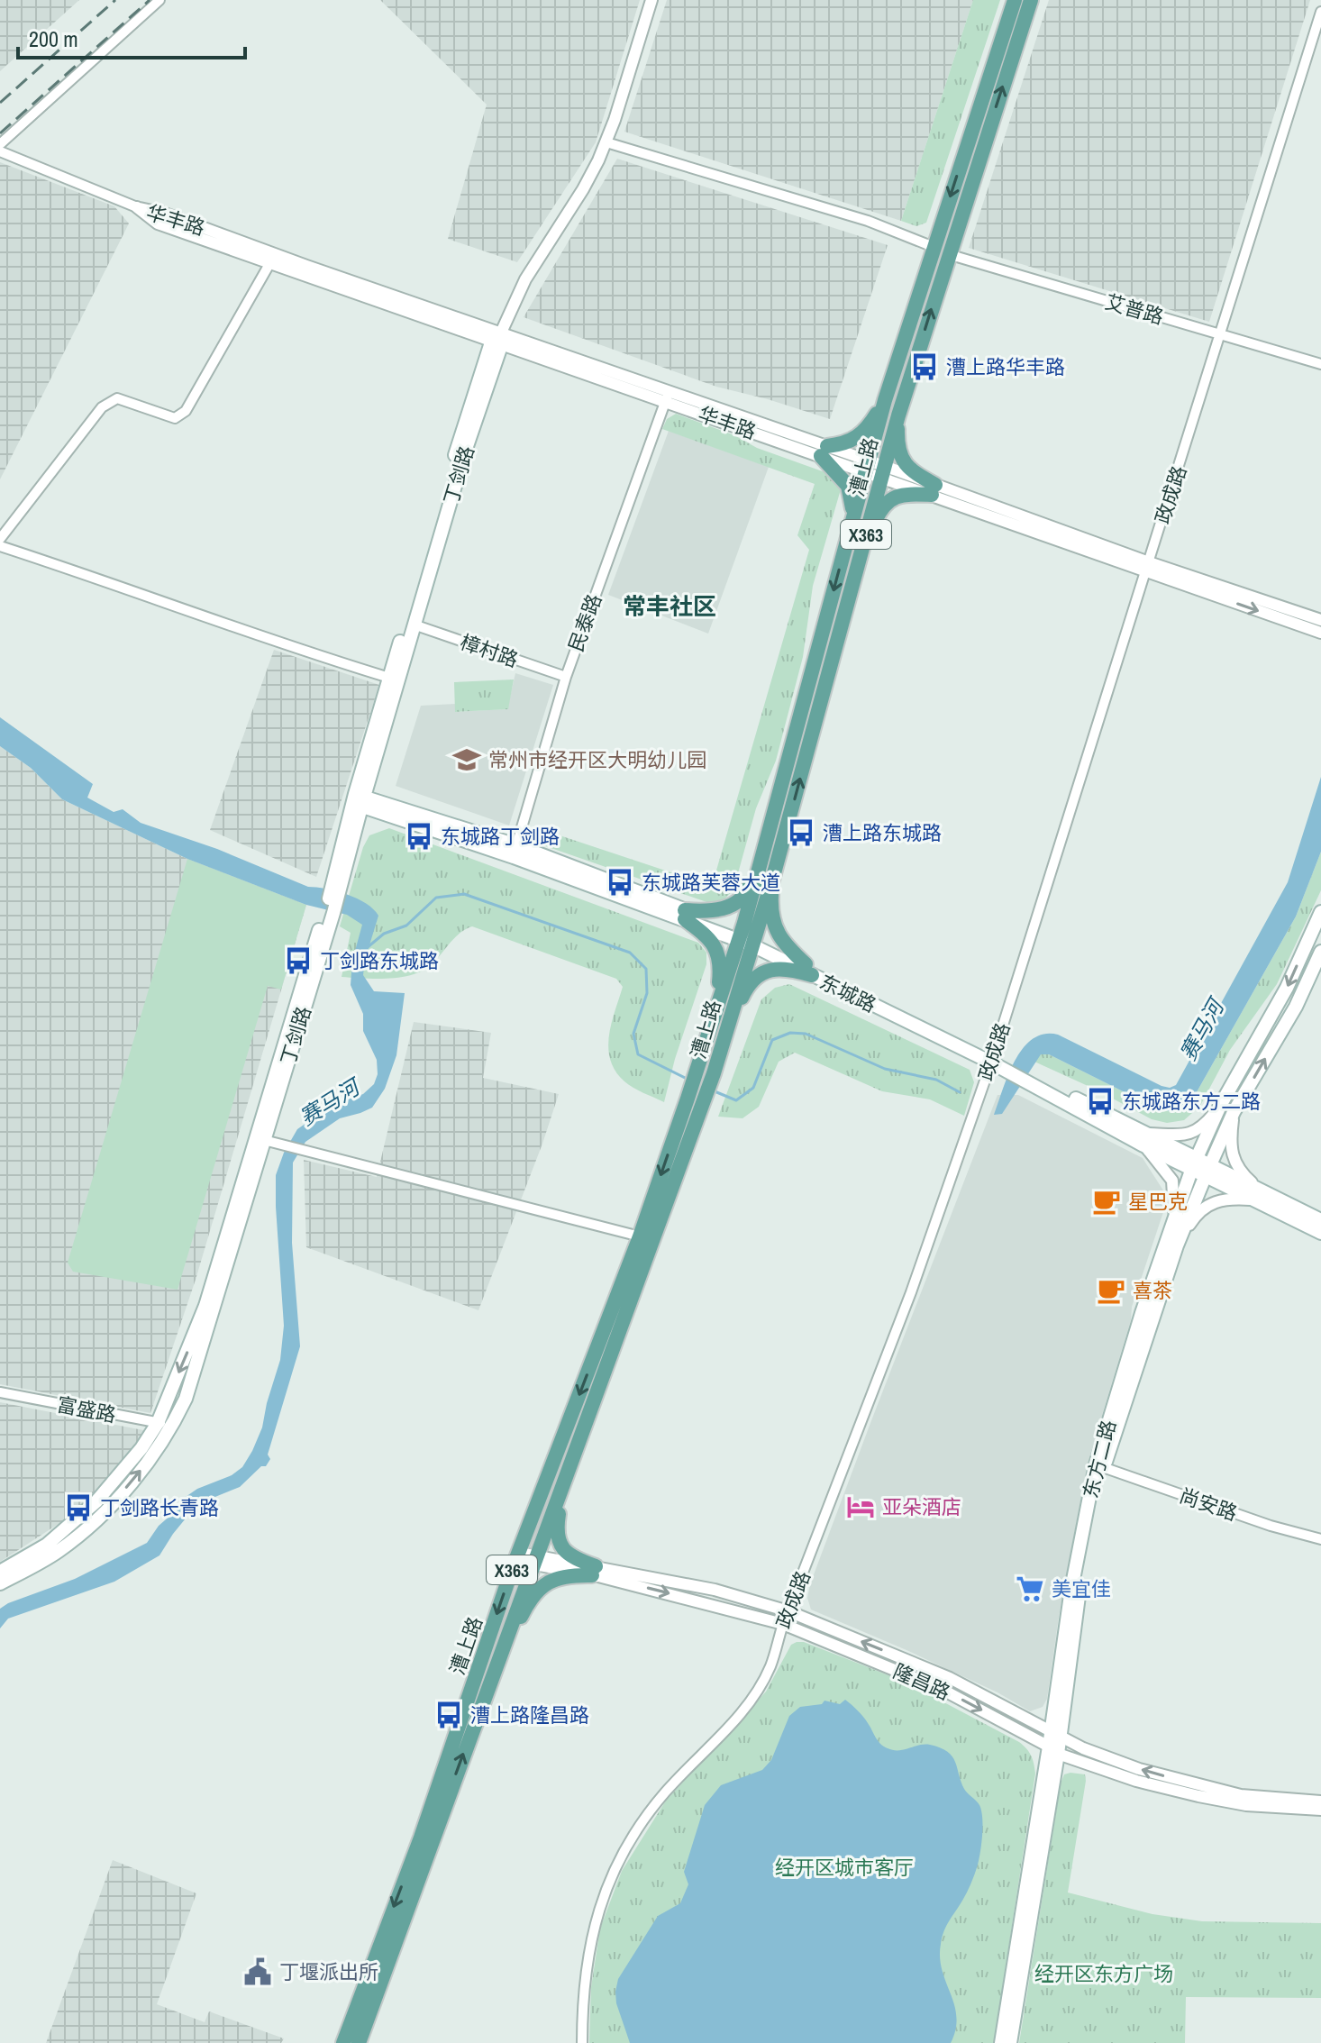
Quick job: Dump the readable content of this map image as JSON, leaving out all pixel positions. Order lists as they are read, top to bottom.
{
  "streets": {
    "main road": [
      "漕上路",
      "丁剑路",
      "X363",
      "东城路",
      "东方二路"
    ],
    "street": [
      "华丰路",
      "艾普路",
      "政成路",
      "民泰路",
      "樟村路",
      "富盛路",
      "尚安路",
      "隆昌路"
    ]
  },
  "crossings": [
    ["华丰路", "漕上路"],
    ["华丰路", "丁剑路"],
    ["华丰路", "政成路"],
    ["华丰路", "民泰路"],
    ["艾普路", "漕上路"],
    ["艾普路", "政成路"],
    ["漕上路", "东城路"],
    ["漕上路", "隆昌路"],
    ["丁剑路", "樟村路"],
    ["丁剑路", "东城路"],
    ["丁剑路", "富盛路"],
    ["政成路", "东城路"],
    ["政成路", "隆昌路"],
    ["民泰路", "樟村路"],
    ["民泰路", "东城路"],
    ["东城路", "东方二路"],
    ["东方二路", "尚安路"],
    ["东方二路", "隆昌路"]
  ],
  "districts": ["常丰社区"],
  "water": ["赛马河"],
  "parks": ["经开区城市客厅", "经开区东方广场"],
  "places": {
    "bus stop": [
      "漕上路华丰路",
      "漕上路东城路",
      "东城路丁剑路",
      "东城路芙蓉大道",
      "丁剑路东城路",
      "东城路东方二路",
      "丁剑路长青路",
      "漕上路隆昌路"
    ],
    "school or university": ["常州市经开区大明幼儿园"],
    "cafe": ["星巴克", "喜茶"],
    "hotel": ["亚朵酒店"],
    "supermarket": ["美宜佳"],
    "public building": ["丁堰派出所"]
  },
  "scale_bar": "200 m"
}
